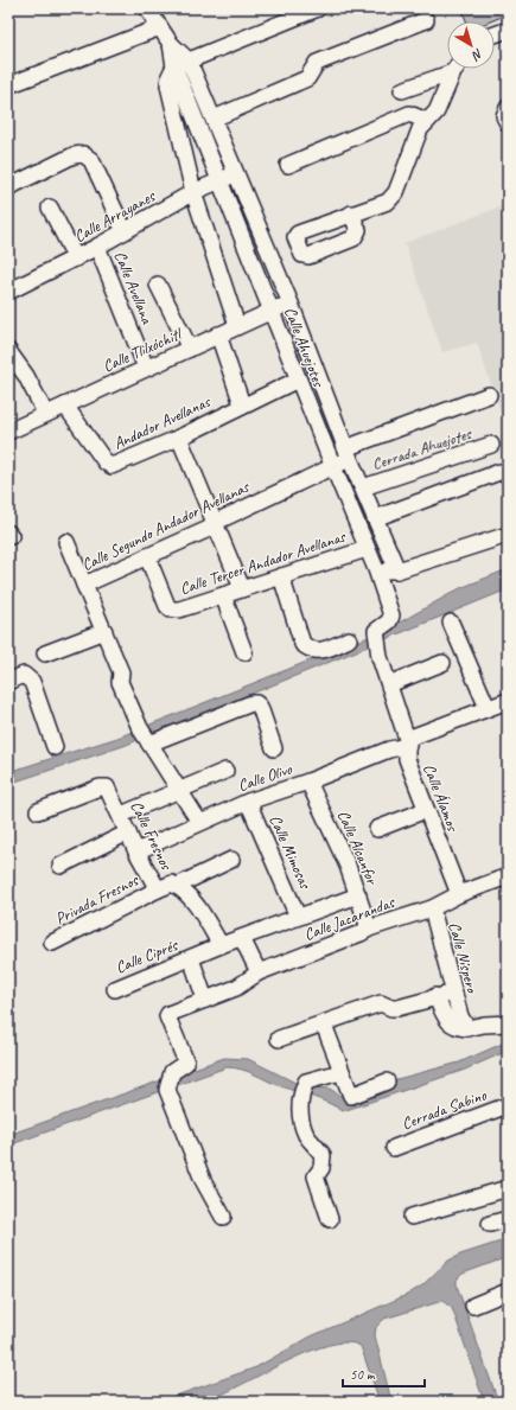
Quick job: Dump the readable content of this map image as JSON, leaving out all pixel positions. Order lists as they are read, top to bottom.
{
  "streets": {
    "street": [
      "Calle Arrayanes",
      "Calle Avellana",
      "Calle Ahuejotes",
      "Calle Tlilxóchitl",
      "Andador Avellanas",
      "Cerrada Ahuejotes",
      "Calle Segundo Andador Avellanas",
      "Calle Tercer Andador Avellanas",
      "Calle Olivo",
      "Calle Álamos",
      "Calle Fresnos",
      "Calle Alcanfor",
      "Calle Mimosas",
      "Privada Fresnos",
      "Calle Jacarandas",
      "Calle Ciprés",
      "Calle Níspero",
      "Cerrada Sabino"
    ]
  },
  "crossings": [
    ["Calle Arrayanes", "Calle Avellana"],
    ["Calle Arrayanes", "Calle Ahuejotes"],
    ["Calle Avellana", "Calle Tlilxóchitl"],
    ["Calle Ahuejotes", "Calle Tlilxóchitl"],
    ["Calle Ahuejotes", "Andador Avellanas"],
    ["Calle Ahuejotes", "Cerrada Ahuejotes"],
    ["Calle Ahuejotes", "Calle Segundo Andador Avellanas"],
    ["Calle Ahuejotes", "Calle Tercer Andador Avellanas"],
    ["Calle Ahuejotes", "Calle Álamos"],
    ["Calle Tlilxóchitl", "Andador Avellanas"],
    ["Calle Segundo Andador Avellanas", "Calle Tercer Andador Avellanas"],
    ["Calle Segundo Andador Avellanas", "Calle Olivo"],
    ["Calle Olivo", "Calle Álamos"],
    ["Calle Olivo", "Calle Fresnos"],
    ["Calle Olivo", "Calle Alcanfor"],
    ["Calle Olivo", "Calle Mimosas"],
    ["Calle Álamos", "Calle Jacarandas"],
    ["Calle Fresnos", "Privada Fresnos"],
    ["Calle Fresnos", "Calle Ciprés"],
    ["Calle Alcanfor", "Calle Mimosas"],
    ["Calle Alcanfor", "Calle Jacarandas"],
    ["Calle Mimosas", "Calle Ciprés"],
    ["Calle Jacarandas", "Calle Ciprés"],
    ["Calle Jacarandas", "Calle Níspero"]
  ],
  "scale_bar": "50 m",
  "north": "bottom right"
}
